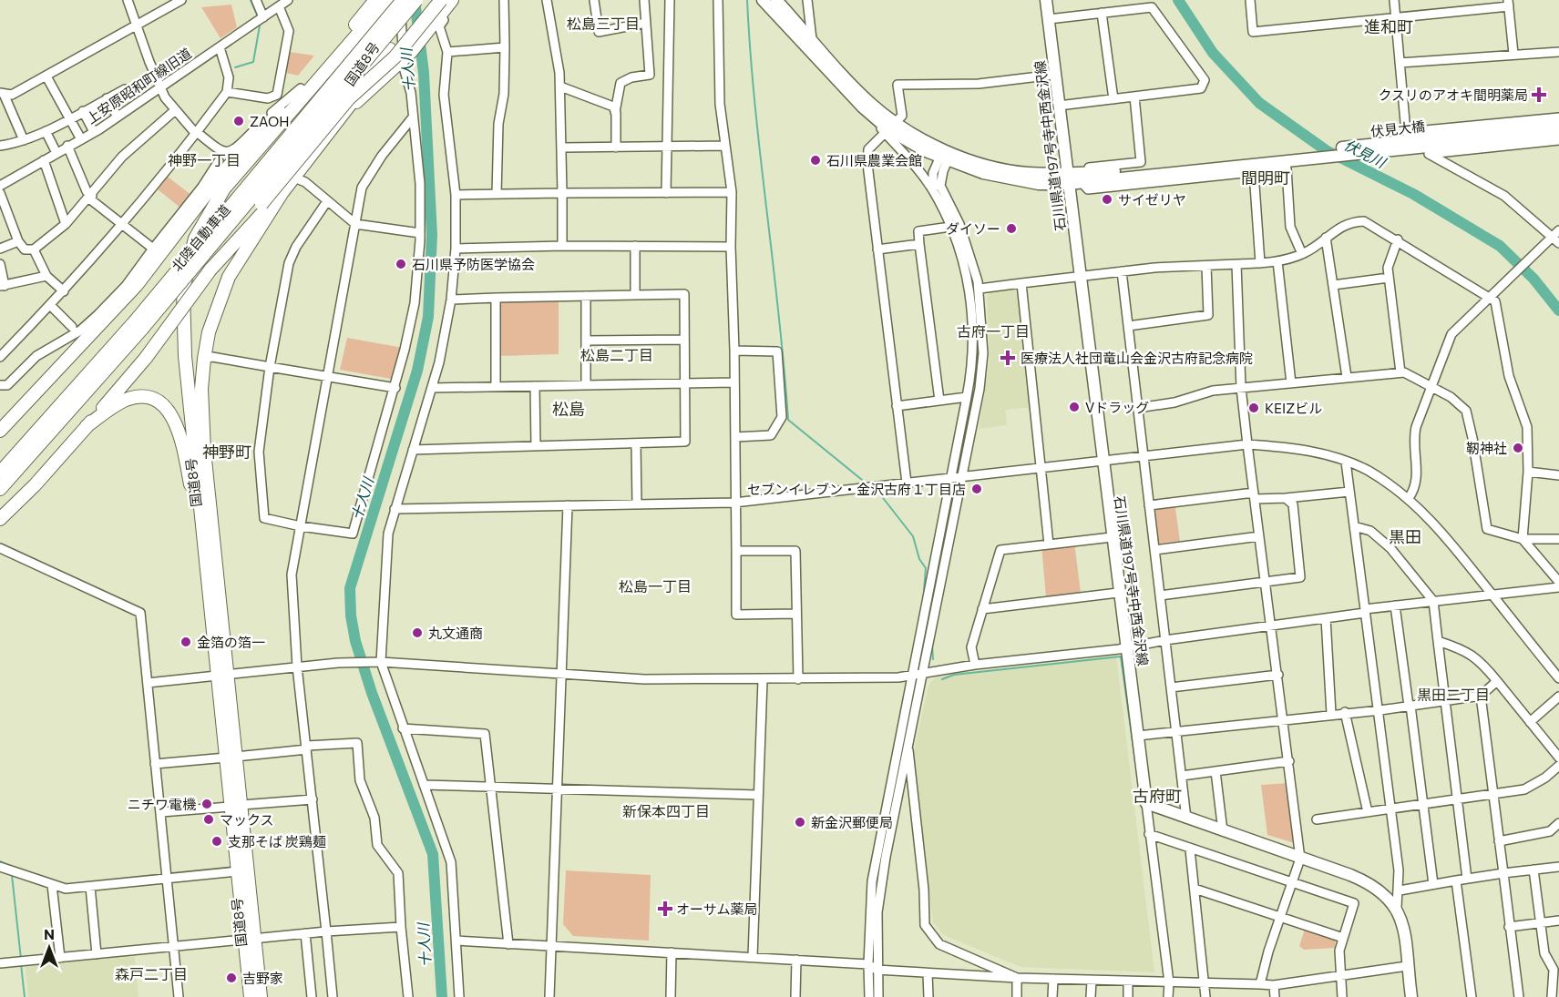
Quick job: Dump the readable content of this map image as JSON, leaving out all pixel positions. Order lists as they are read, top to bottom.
{
  "streets": {
    "highway": ["国道8号", "北陸自動車道"],
    "main road": ["伏見大橋", "石川県道197号寺中西金沢線"],
    "street": ["上安原昭和町線旧道"]
  },
  "districts": [
    "松島三丁目",
    "進和町",
    "神野一丁目",
    "間明町",
    "古府一丁目",
    "松島二丁目",
    "松島",
    "神野町",
    "黒田",
    "松島一丁目",
    "黒田二丁目",
    "古府町",
    "新保本四丁目",
    "森戸二丁目"
  ],
  "water": ["十人川", "伏見川"],
  "places": {
    "health": ["クスリのアオキ間明薬局", "医療法人社団竜山会金沢古府記念病院", "オーサム薬局"],
    "other": [
      "ZAOH",
      "石川県農業会館",
      "サイゼリヤ",
      "ダイソー",
      "石川県予防医学協会",
      "Vドラッグ",
      "KEIZビル",
      "靭神社",
      "セブンイレブン・金沢古府１丁目店",
      "丸文通商",
      "金箔の箔一",
      "ニチワ電機",
      "マックス",
      "新金沢郵便局",
      "支那そば 炭鶏麺",
      "吉野家"
    ]
  },
  "north": "top"
}
